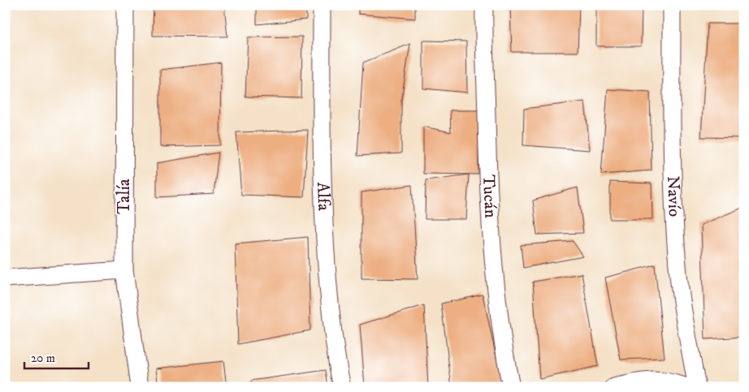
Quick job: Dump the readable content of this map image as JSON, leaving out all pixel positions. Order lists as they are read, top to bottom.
{
  "streets": {
    "street": [
      "Talía",
      "Alfa",
      "Tucán",
      "Navío"
    ]
  },
  "scale_bar": "20 m"
}
